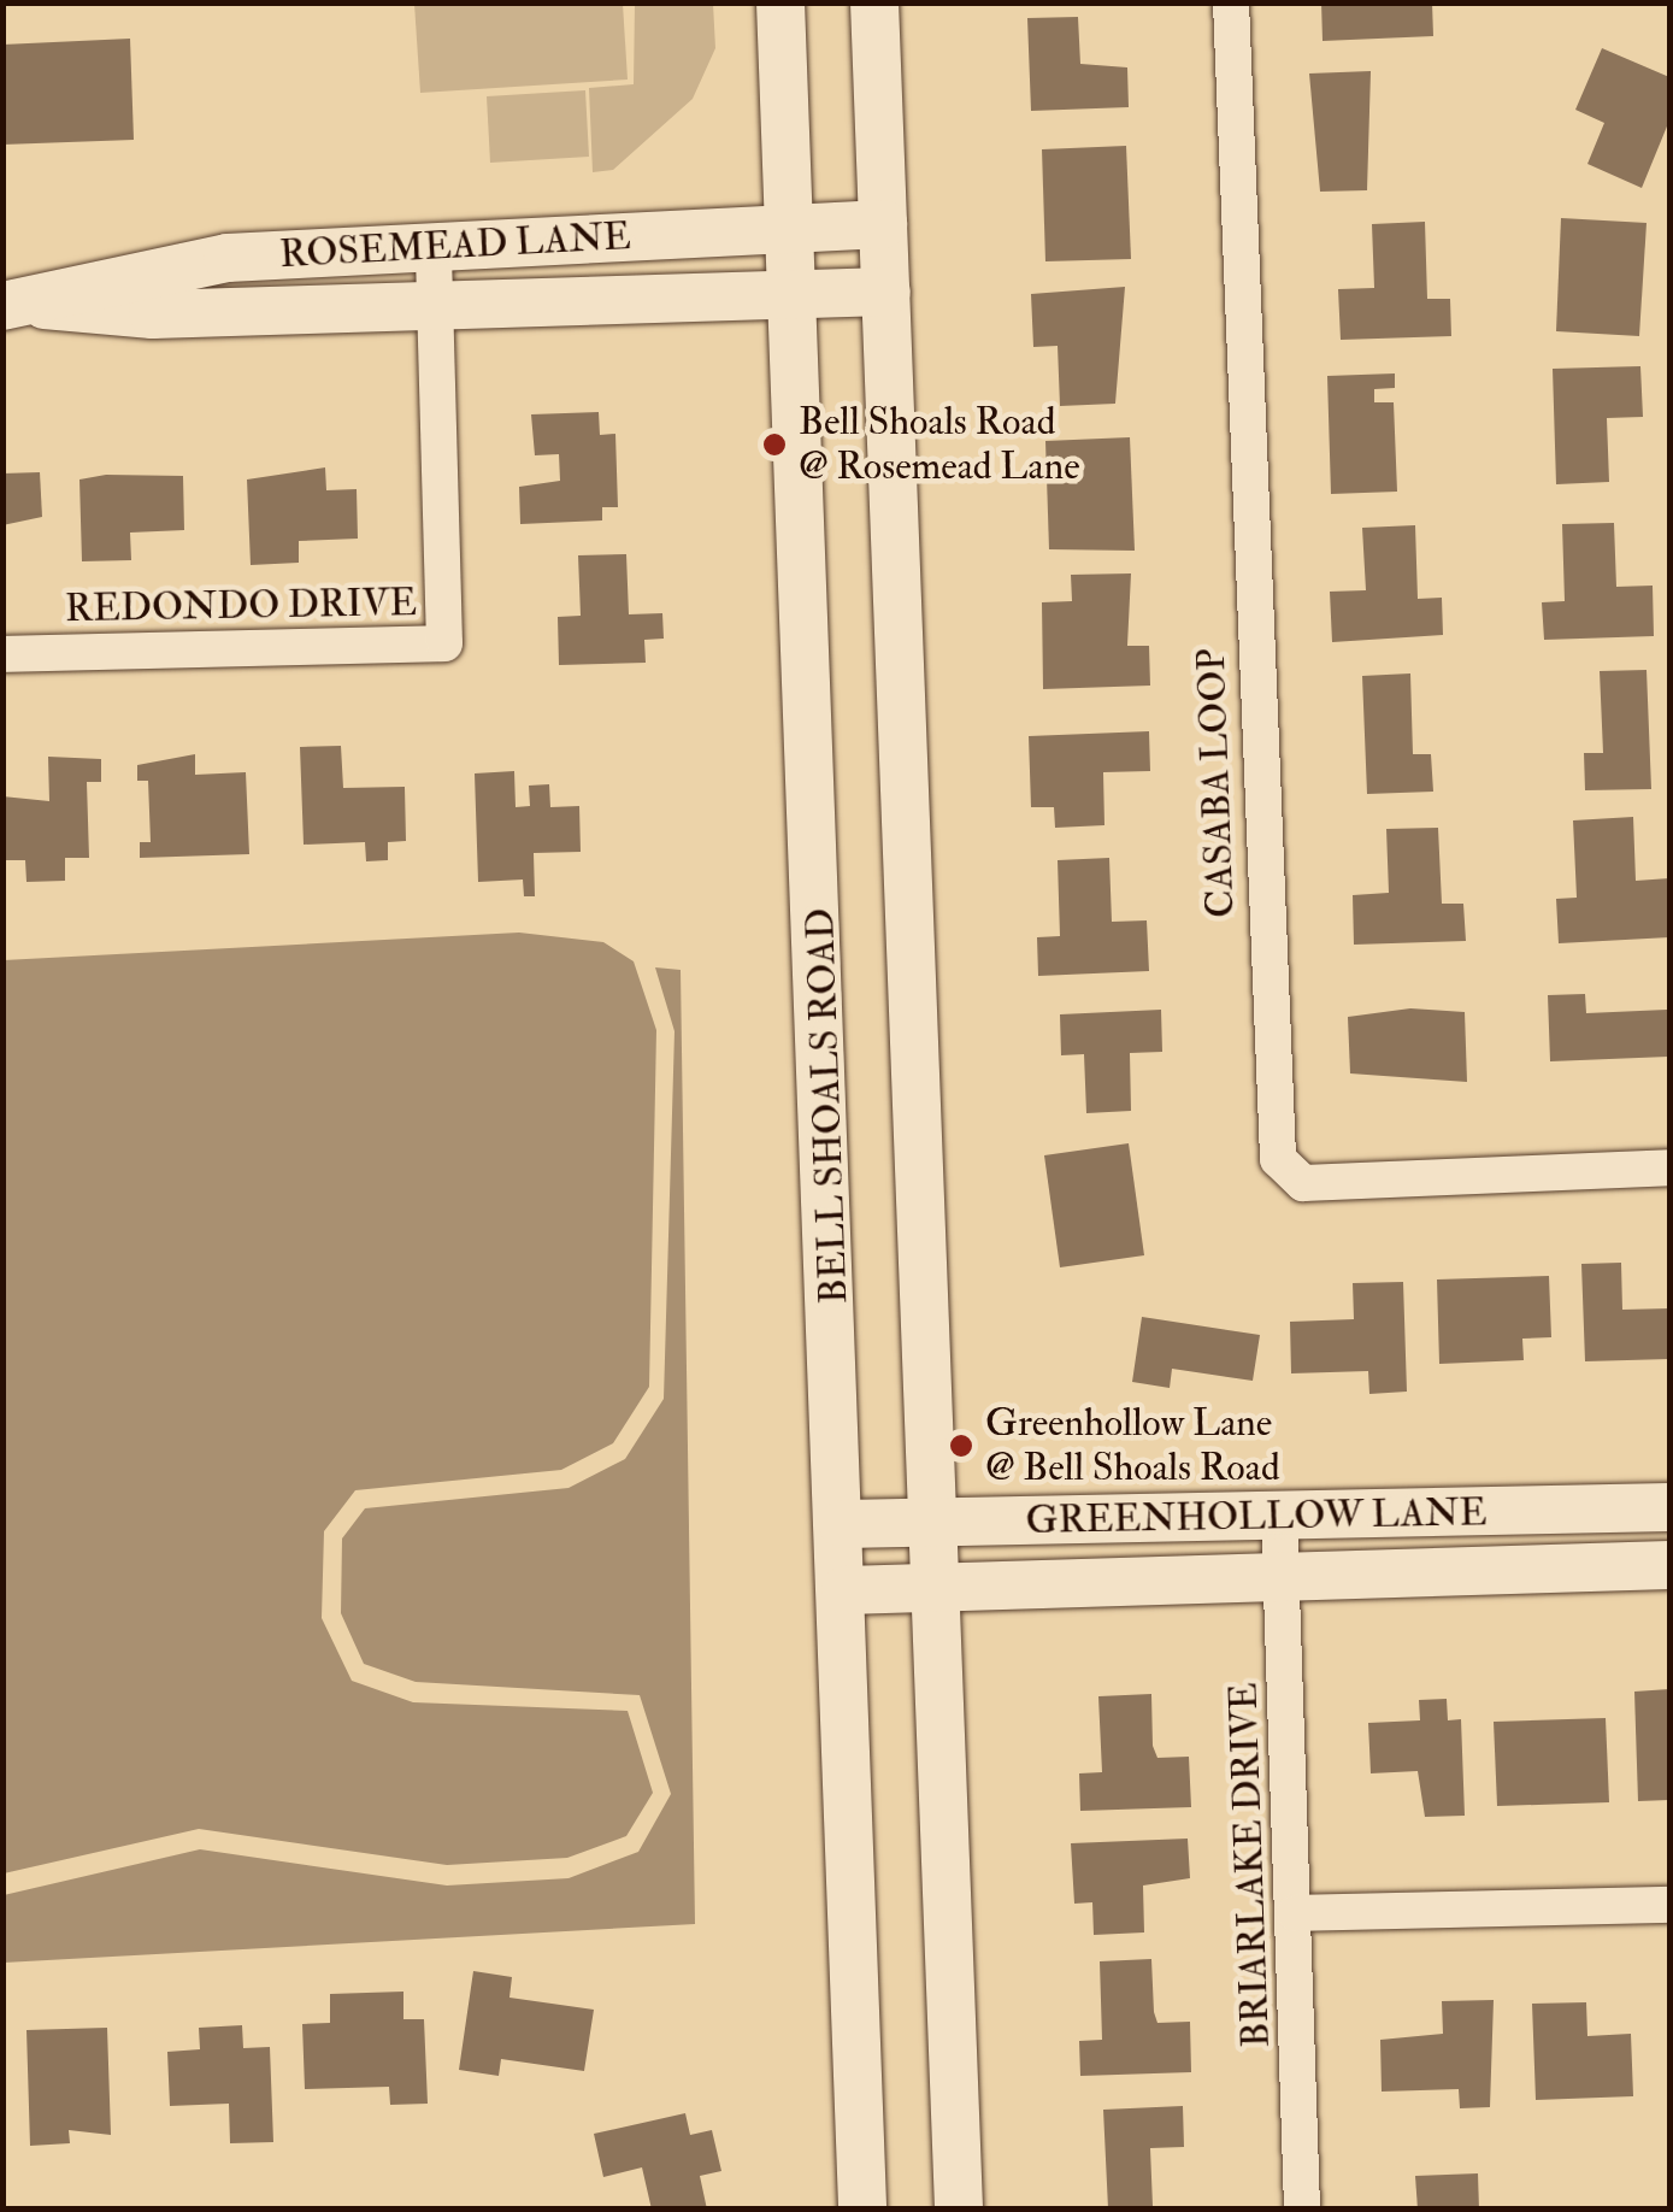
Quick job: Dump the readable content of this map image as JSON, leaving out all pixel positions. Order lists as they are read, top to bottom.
{
  "streets": {
    "main road": ["ROSEMEAD LANE", "BELL SHOALS ROAD", "GREENHOLLOW LANE"],
    "street": ["REDONDO DRIVE", "CASABA LOOP", "BRIARLAKE DRIVE"]
  },
  "crossings": [
    ["ROSEMEAD LANE", "REDONDO DRIVE"],
    ["ROSEMEAD LANE", "BELL SHOALS ROAD"],
    ["BELL SHOALS ROAD", "GREENHOLLOW LANE"],
    ["GREENHOLLOW LANE", "BRIARLAKE DRIVE"]
  ],
  "places": ["Bell Shoals Road @ Rosemead Lane", "Greenhollow Lane @ Bell Shoals Road"]
}
